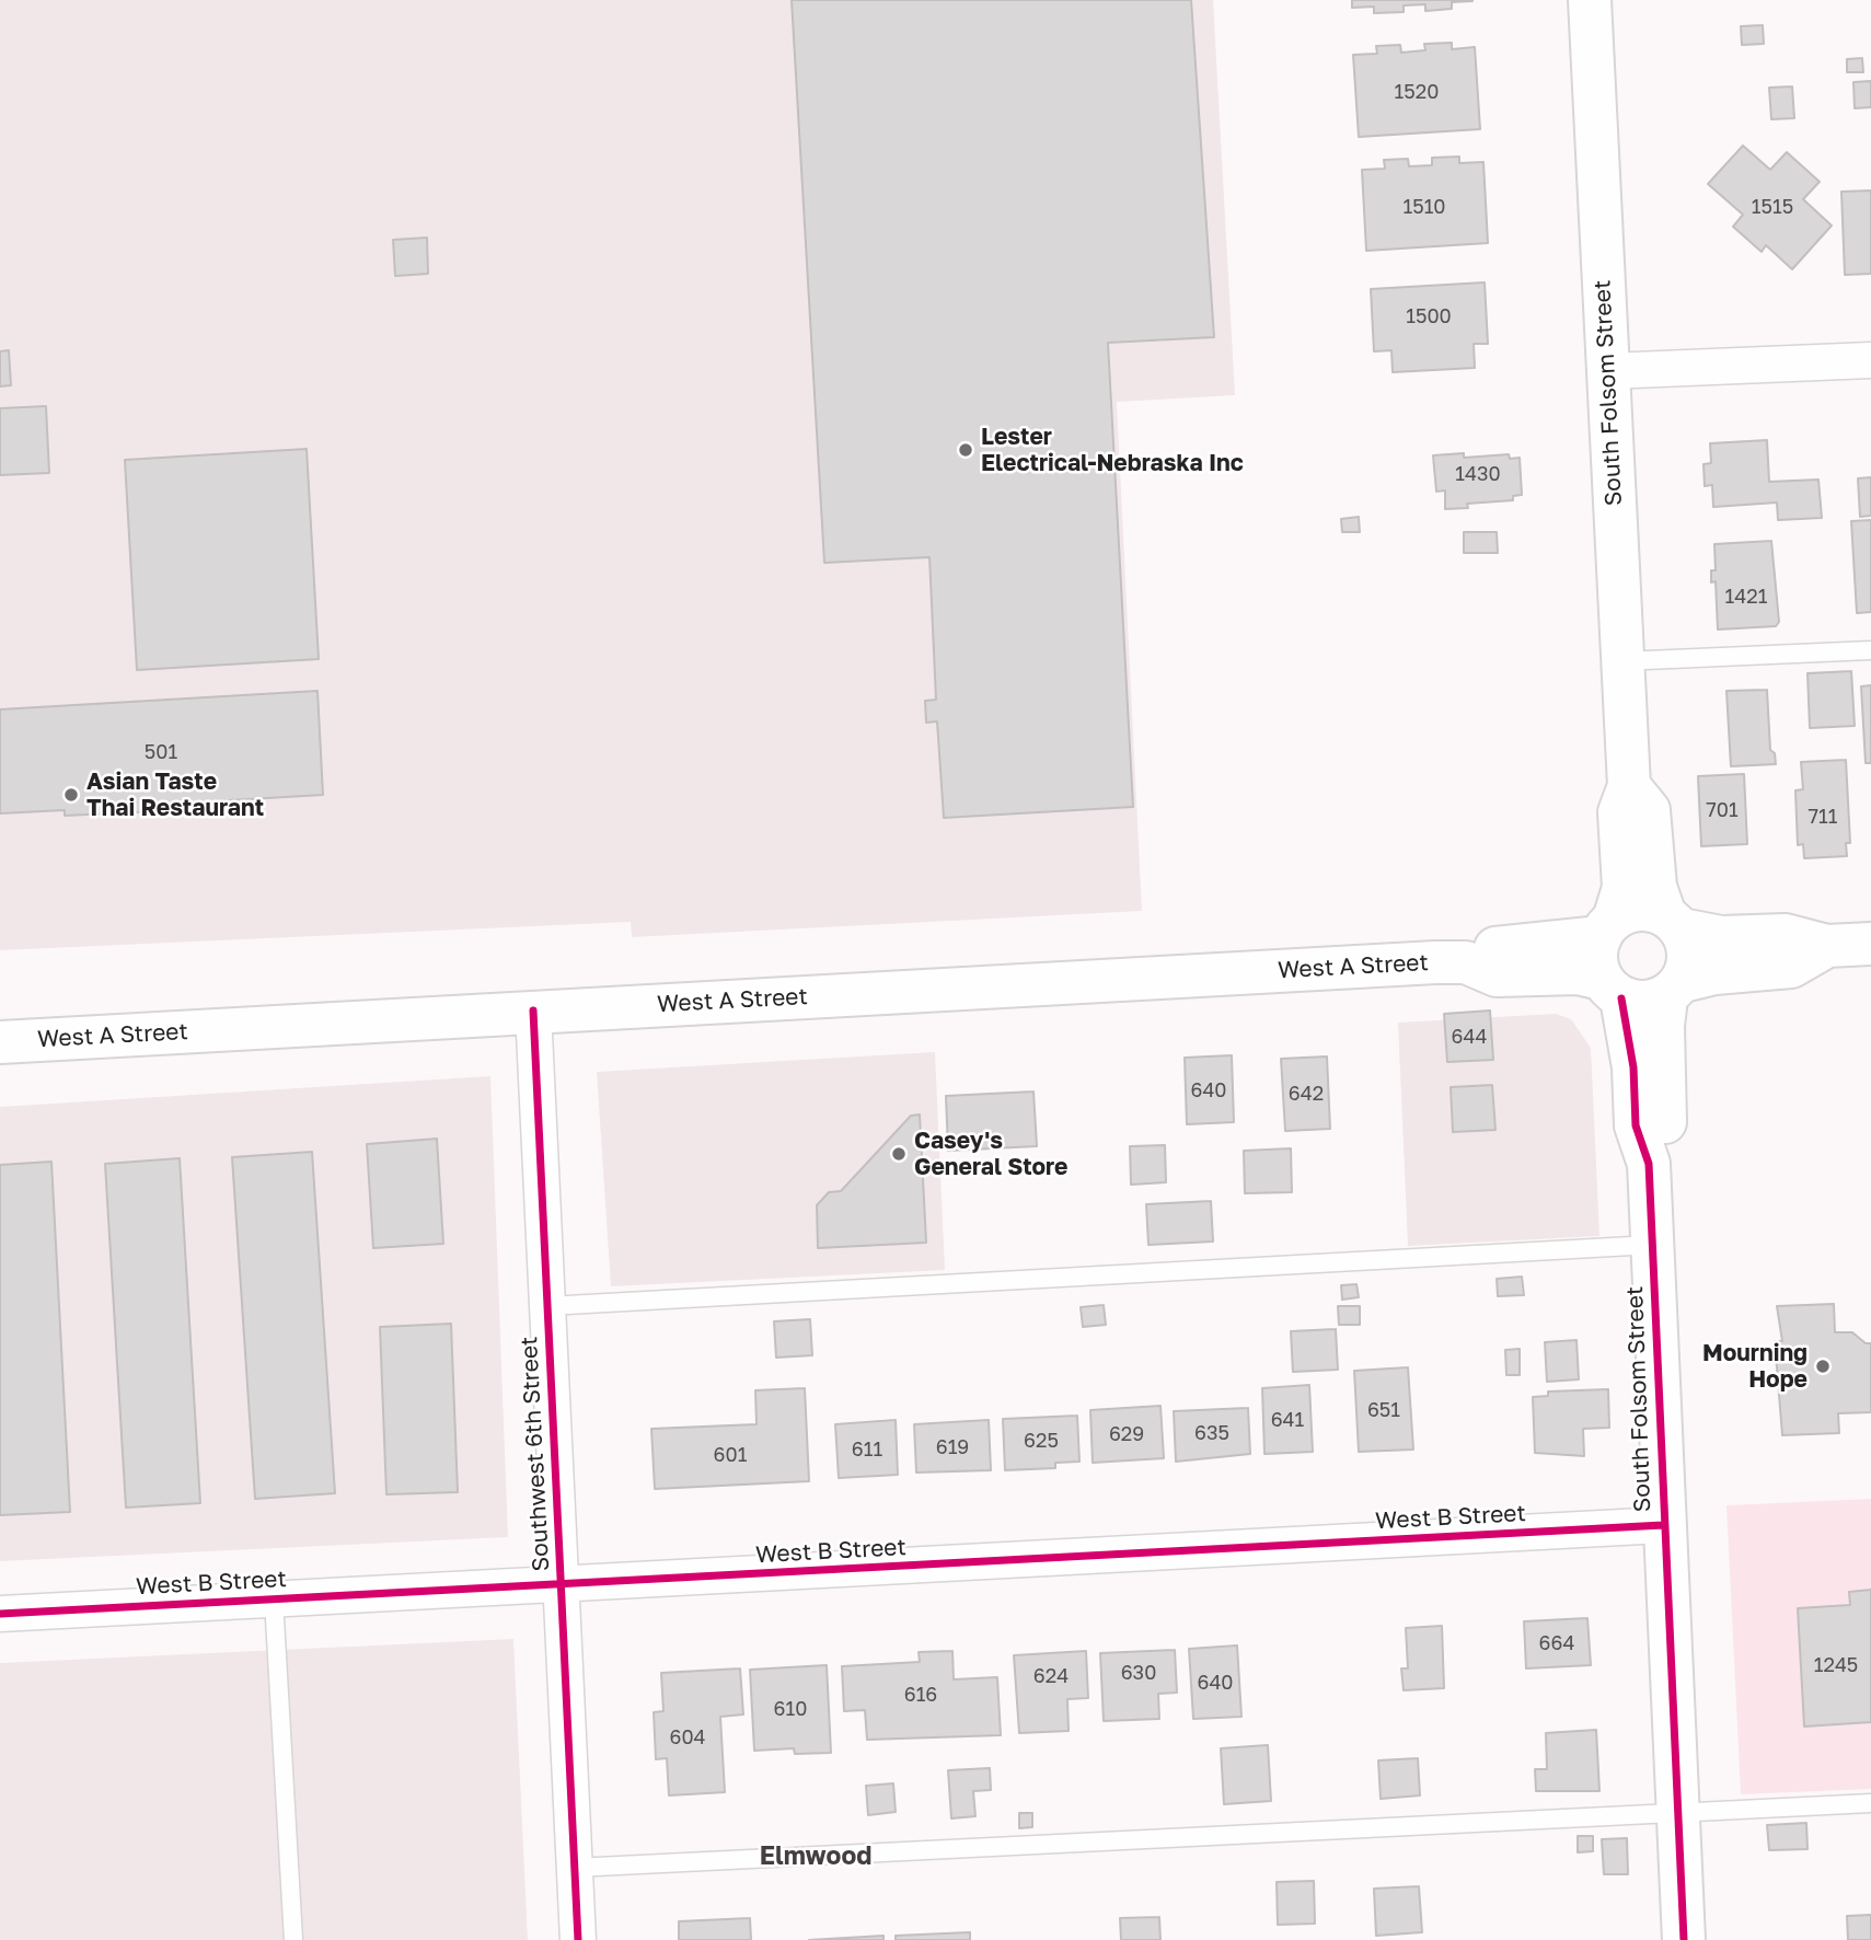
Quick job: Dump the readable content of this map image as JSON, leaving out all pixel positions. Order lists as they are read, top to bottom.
{
  "streets": {
    "main road": ["South Folsom Street", "West A Street"],
    "street": ["Southwest 6th Street", "West B Street"]
  },
  "crossings": [
    ["South Folsom Street", "West A Street"],
    ["South Folsom Street", "West B Street"],
    ["West A Street", "Southwest 6th Street"],
    ["Southwest 6th Street", "West B Street"]
  ],
  "districts": ["Elmwood"],
  "places": [
    "Lester Electrical-Nebraska Inc",
    "Asian Taste Thai Restaurant",
    "Casey's General Store",
    "Mourning Hope"
  ],
  "house_numbers": [
    "1520",
    "1510",
    "1515",
    "1500",
    "1430",
    "1421",
    "501",
    "701",
    "711",
    "644",
    "640",
    "642",
    "651",
    "641",
    "635",
    "629",
    "625",
    "619",
    "611",
    "601",
    "664",
    "1245",
    "630",
    "624",
    "640",
    "616",
    "610",
    "604"
  ]
}
